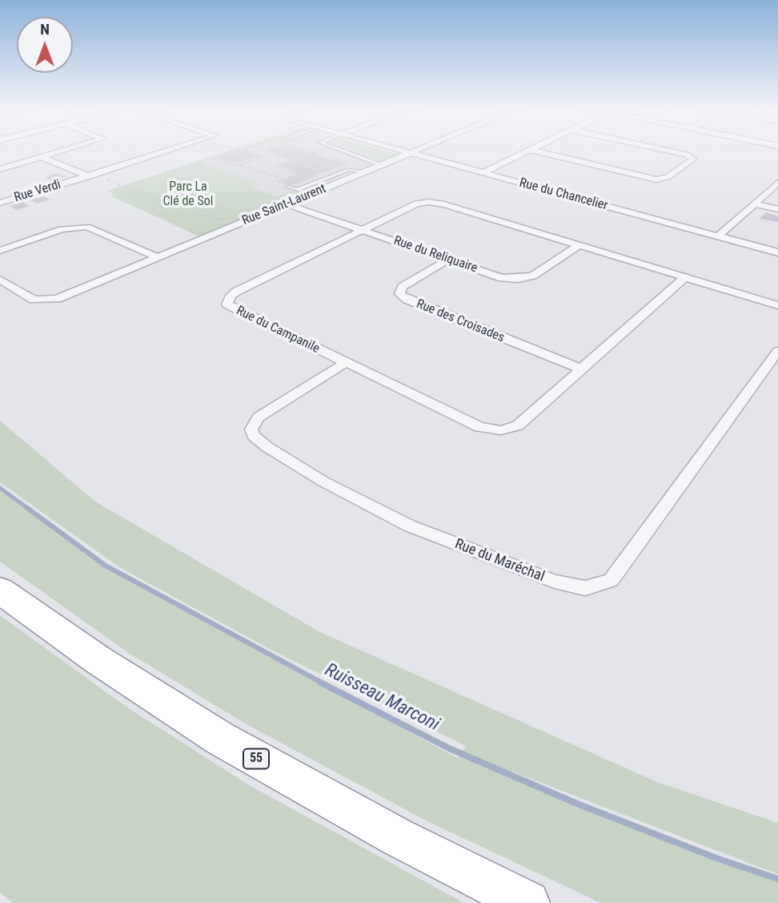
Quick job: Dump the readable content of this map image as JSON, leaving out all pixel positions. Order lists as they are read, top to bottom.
{
  "streets": {
    "highway": ["55"],
    "street": [
      "Rue Verdi",
      "Rue du Chancelier",
      "Rue Saint-Laurent",
      "Rue du Reliquaire",
      "Rue des Croisades",
      "Rue du Campanile",
      "Rue du Maréchal"
    ]
  },
  "crossings": [
    ["Rue du Chancelier", "Rue Saint-Laurent"],
    ["Rue Saint-Laurent", "Rue du Reliquaire"],
    ["Rue du Reliquaire", "Rue des Croisades"],
    ["Rue du Reliquaire", "Rue du Campanile"],
    ["Rue des Croisades", "Rue du Campanile"],
    ["Rue du Campanile", "Rue du Maréchal"]
  ],
  "water": ["Ruisseau Marconi"],
  "parks": ["Parc La Clé de Sol"],
  "north": "top"
}
